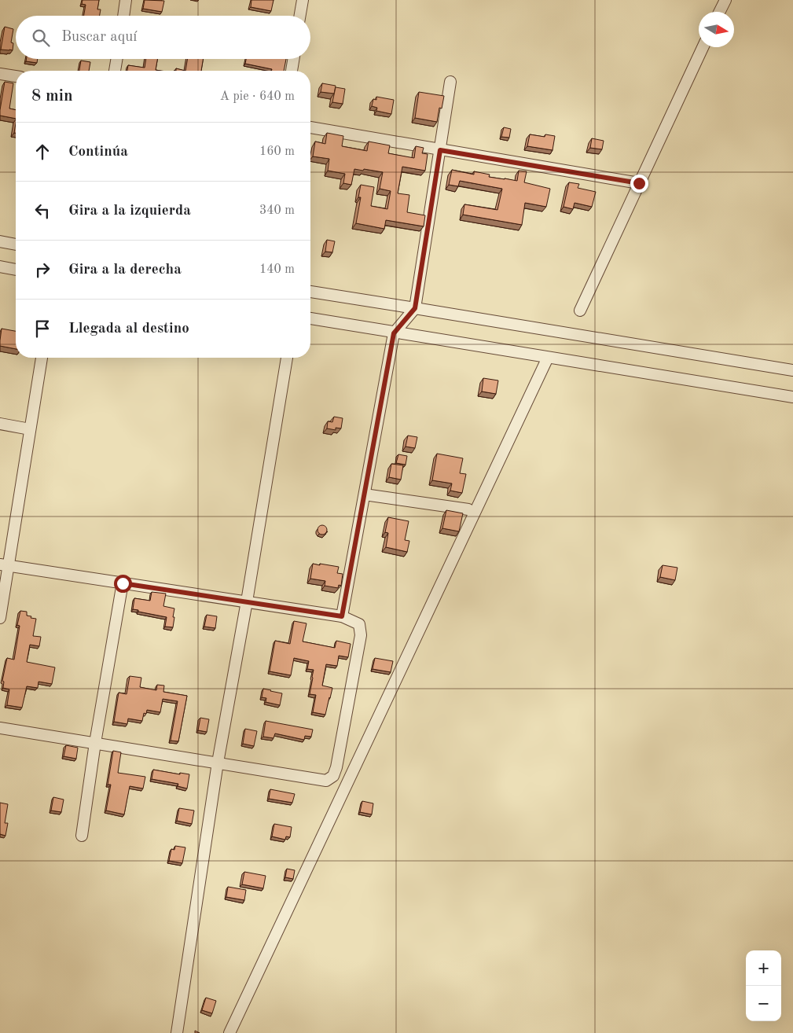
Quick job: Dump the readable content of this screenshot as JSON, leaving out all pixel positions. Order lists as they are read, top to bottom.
{
  "north": "right",
  "page": {
    "search": "Buscar aquí",
    "heading": ["8 min", "A pie · 640 m"],
    "list": [
      ["Continúa", "160 m"],
      ["Gira a la izquierda", "340 m"],
      ["Gira a la derecha", "140 m"],
      "Llegada al destino"
    ],
    "map_buttons": ["+", "−"]
  }
}
